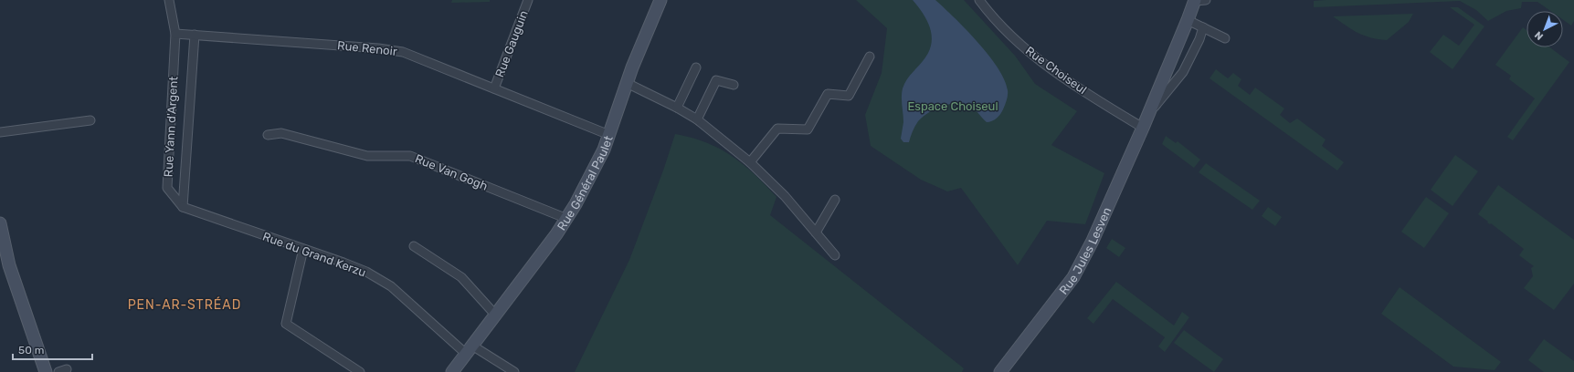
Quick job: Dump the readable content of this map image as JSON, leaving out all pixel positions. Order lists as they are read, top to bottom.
{
  "streets": {
    "street": [
      "Rue Gauguin",
      "Rue Renoir",
      "Rue Choiseul",
      "Rue Yann d'Argent",
      "Rue Van Gogh",
      "Rue Général Paulet",
      "Rue Jules Lesven",
      "Rue du Grand Kerzu"
    ]
  },
  "crossings": [
    ["Rue Gauguin", "Rue Renoir"],
    ["Rue Renoir", "Rue Yann d'Argent"],
    ["Rue Renoir", "Rue Général Paulet"],
    ["Rue Choiseul", "Rue Jules Lesven"],
    ["Rue Yann d'Argent", "Rue du Grand Kerzu"],
    ["Rue Van Gogh", "Rue Général Paulet"],
    ["Rue Général Paulet", "Rue du Grand Kerzu"]
  ],
  "districts": ["PEN-AR-STRÉAD"],
  "parks": ["Espace Choiseul"],
  "scale_bar": "50 m",
  "north": "bottom left"
}
